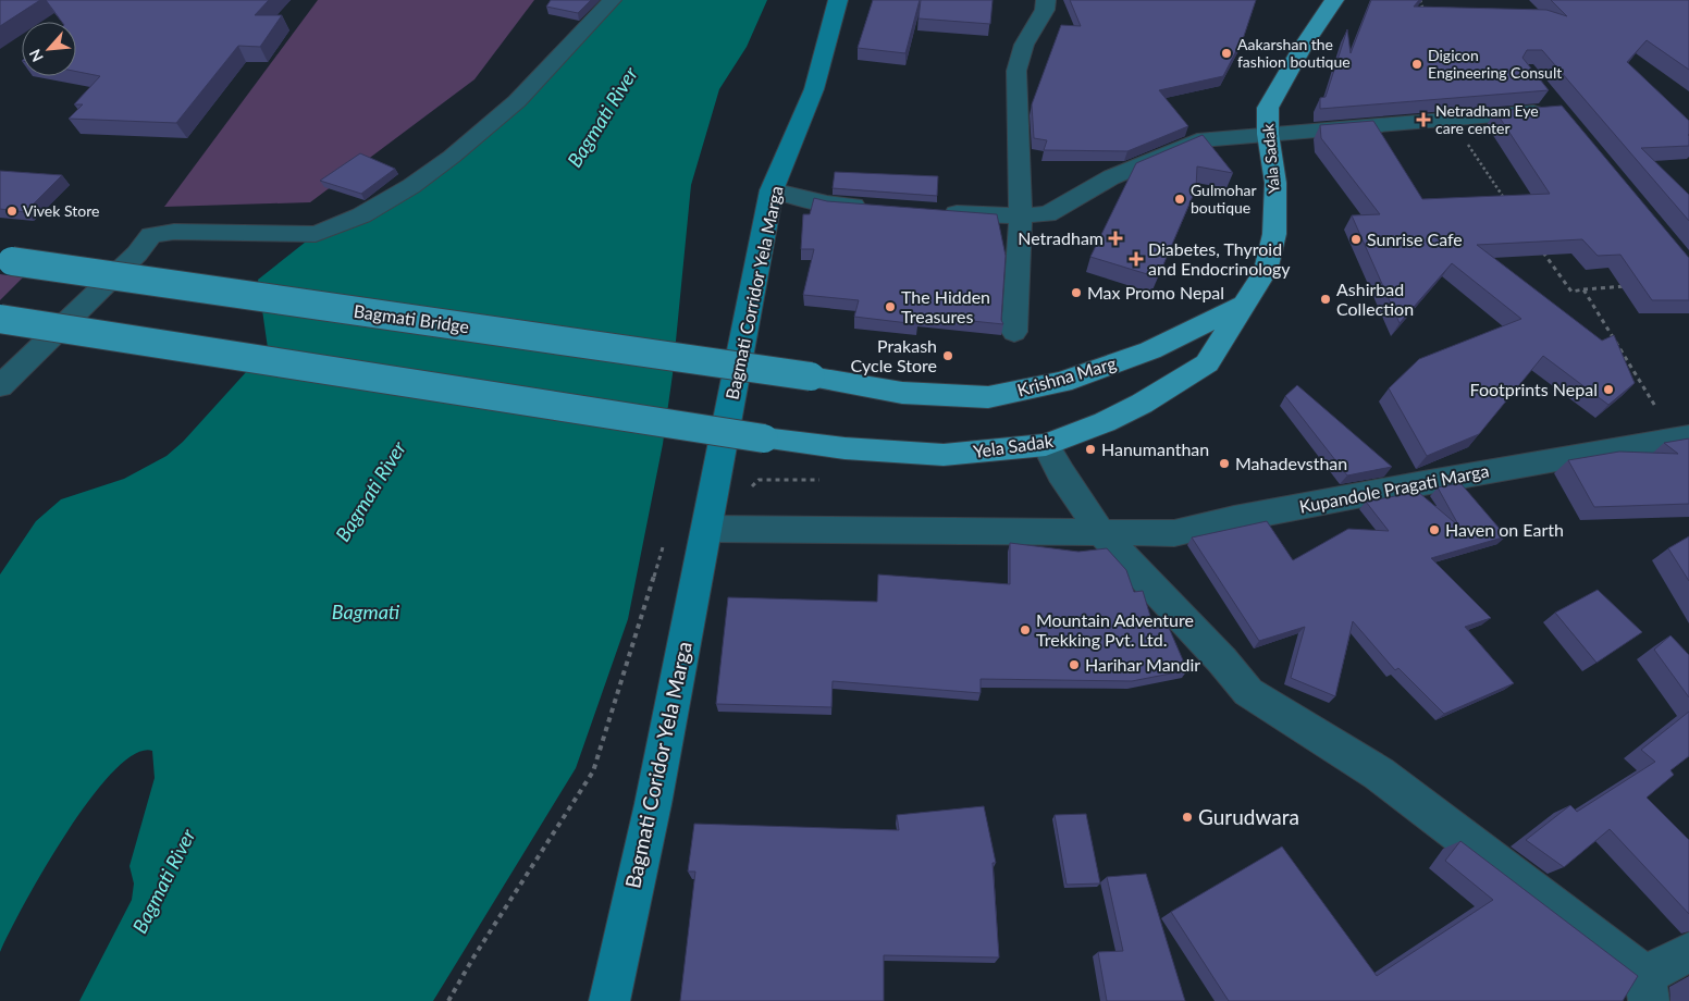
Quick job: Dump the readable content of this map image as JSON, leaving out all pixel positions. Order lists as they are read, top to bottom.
{
  "streets": {
    "main road": [
      "Yala Sadak",
      "Bagmati Corridor Yela Marga",
      "Bagmati Bridge",
      "Krishna Marg",
      "Yela Sadak",
      "Bagmati Coridor Yela Marga"
    ],
    "street": ["Kupandole Pragati Marga"]
  },
  "crossings": [
    ["Yala Sadak", "Krishna Marg"],
    ["Yala Sadak", "Yela Sadak"],
    ["Bagmati Corridor Yela Marga", "Kupandole Pragati Marga"],
    ["Bagmati Corridor Yela Marga", "Bagmati Coridor Yela Marga"],
    ["Bagmati Bridge", "Krishna Marg"],
    ["Krishna Marg", "Yela Sadak"],
    ["Kupandole Pragati Marga", "Bagmati Coridor Yela Marga"]
  ],
  "water": ["Bagmati River", "Bagmati"],
  "places": {
    "other": [
      "Aakarshan the fashion boutique",
      "Digicon Engineering Consult",
      "Gulmohar boutique",
      "Vivek Store",
      "Sunrise Cafe",
      "Max Promo Nepal",
      "Ashirbad Collection",
      "The Hidden Treasures",
      "Prakash Cycle Store",
      "Footprints Nepal",
      "Hanumanthan",
      "Mahadevsthan",
      "Haven on Earth",
      "Mountain Adventure Trekking Pvt. Ltd.",
      "Harihar Mandir",
      "Gurudwara"
    ],
    "health": ["Netradham Eye care center", "Netradham", "Diabetes, Thyroid and Endocrinology"]
  },
  "north": "bottom left"
}
